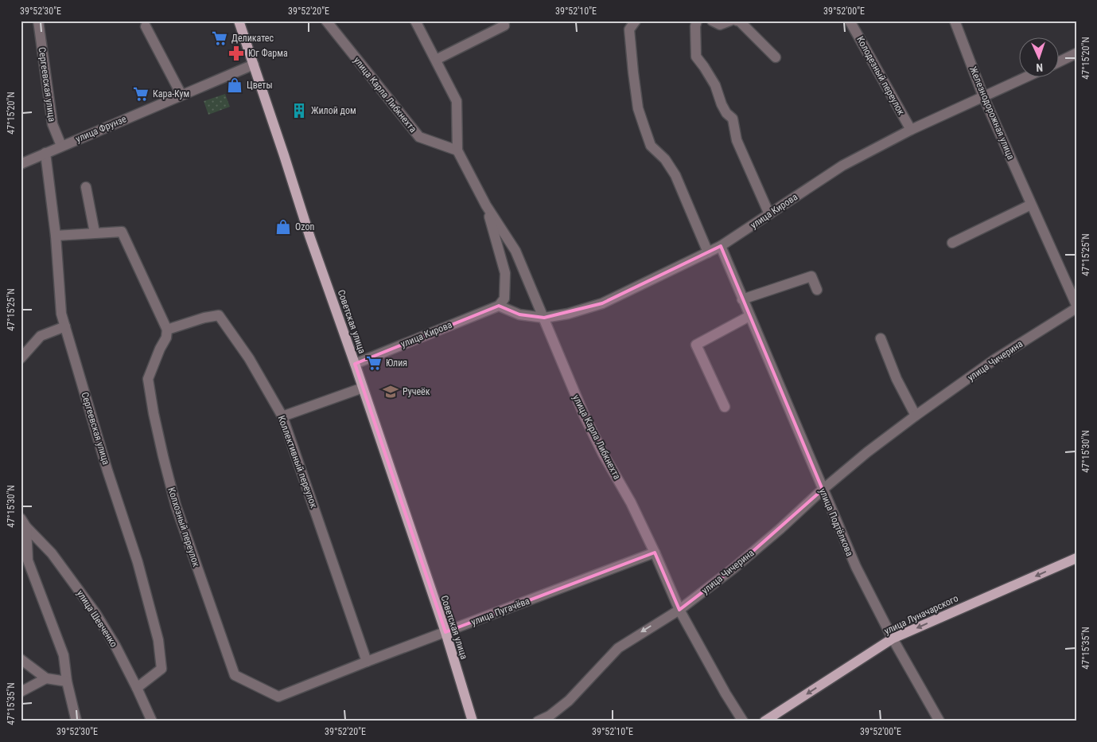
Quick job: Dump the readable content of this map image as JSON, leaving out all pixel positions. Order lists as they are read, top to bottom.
{
  "streets": {
    "main road": ["Советская улица", "улица Луначарского"],
    "street": [
      "Колодезный переулок",
      "Сергеевская улица",
      "улица Карла Либкнехта",
      "Железнодорожная улица",
      "улица Фрунзе",
      "улица Кирова",
      "улица Чичерина",
      "Коллективный переулок",
      "улица Подтёлкова",
      "Колхозный переулок",
      "улица Пугачёва",
      "улица Шевченко"
    ]
  },
  "crossings": [
    ["Колодезный переулок", "улица Кирова"],
    ["Сергеевская улица", "улица Фрунзе"],
    ["Сергеевская улица", "улица Шевченко"],
    ["улица Карла Либкнехта", "улица Кирова"],
    ["улица Карла Либкнехта", "улица Чичерина"],
    ["улица Карла Либкнехта", "улица Пугачёва"],
    ["Железнодорожная улица", "улица Кирова"],
    ["улица Фрунзе", "Советская улица"],
    ["улица Кирова", "Советская улица"],
    ["улица Кирова", "улица Подтёлкова"],
    ["Советская улица", "улица Пугачёва"],
    ["улица Чичерина", "улица Подтёлкова"],
    ["Коллективный переулок", "Колхозный переулок"],
    ["Коллективный переулок", "улица Пугачёва"],
    ["улица Подтёлкова", "улица Луначарского"],
    ["Колхозный переулок", "улица Пугачёва"]
  ],
  "one_way": ["улица Луначарского"],
  "places": {
    "supermarket": ["Деликатес", "Кара-Кум", "Юлия"],
    "pharmacy": ["Юг Фарма"],
    "shop": ["Цветы", "Ozon"],
    "building": ["Жилой дом"],
    "school or university": ["Ручеёк"]
  },
  "north": "bottom",
  "coordinates": [
    "39°52'30\"E",
    "39°52'20\"E",
    "39°52'10\"E",
    "39°52'00\"E",
    "47°15'20\"N",
    "47°15'25\"N",
    "47°15'30\"N",
    "47°15'35\"N"
  ]
}
